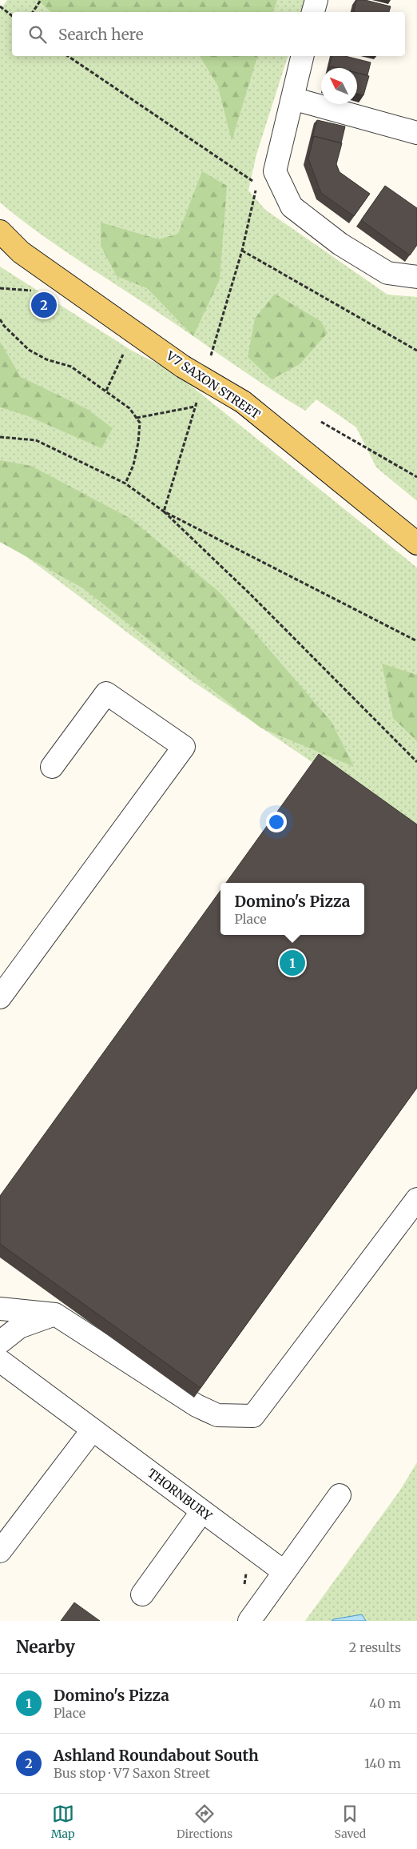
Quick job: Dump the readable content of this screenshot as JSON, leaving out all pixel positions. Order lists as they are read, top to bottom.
{
  "streets": {
    "main road": ["V7 SAXON STREET"],
    "street": ["THORNBURY"]
  },
  "north": "top left",
  "page": {
    "search": "Search here",
    "pins": ["2", "1"],
    "popup": ["Domino's Pizza", "Place"],
    "heading": ["Nearby", "2 results"],
    "list": [
      {
        "mark": "1",
        "name": "Domino's Pizza",
        "note": "Place",
        "value": "40 m"
      },
      {
        "mark": "2",
        "name": "Ashland Roundabout South",
        "note": "Bus stop · V7 Saxon Street",
        "value": "140 m"
      }
    ],
    "nav": ["Map", "Directions", "Saved"]
  }
}
